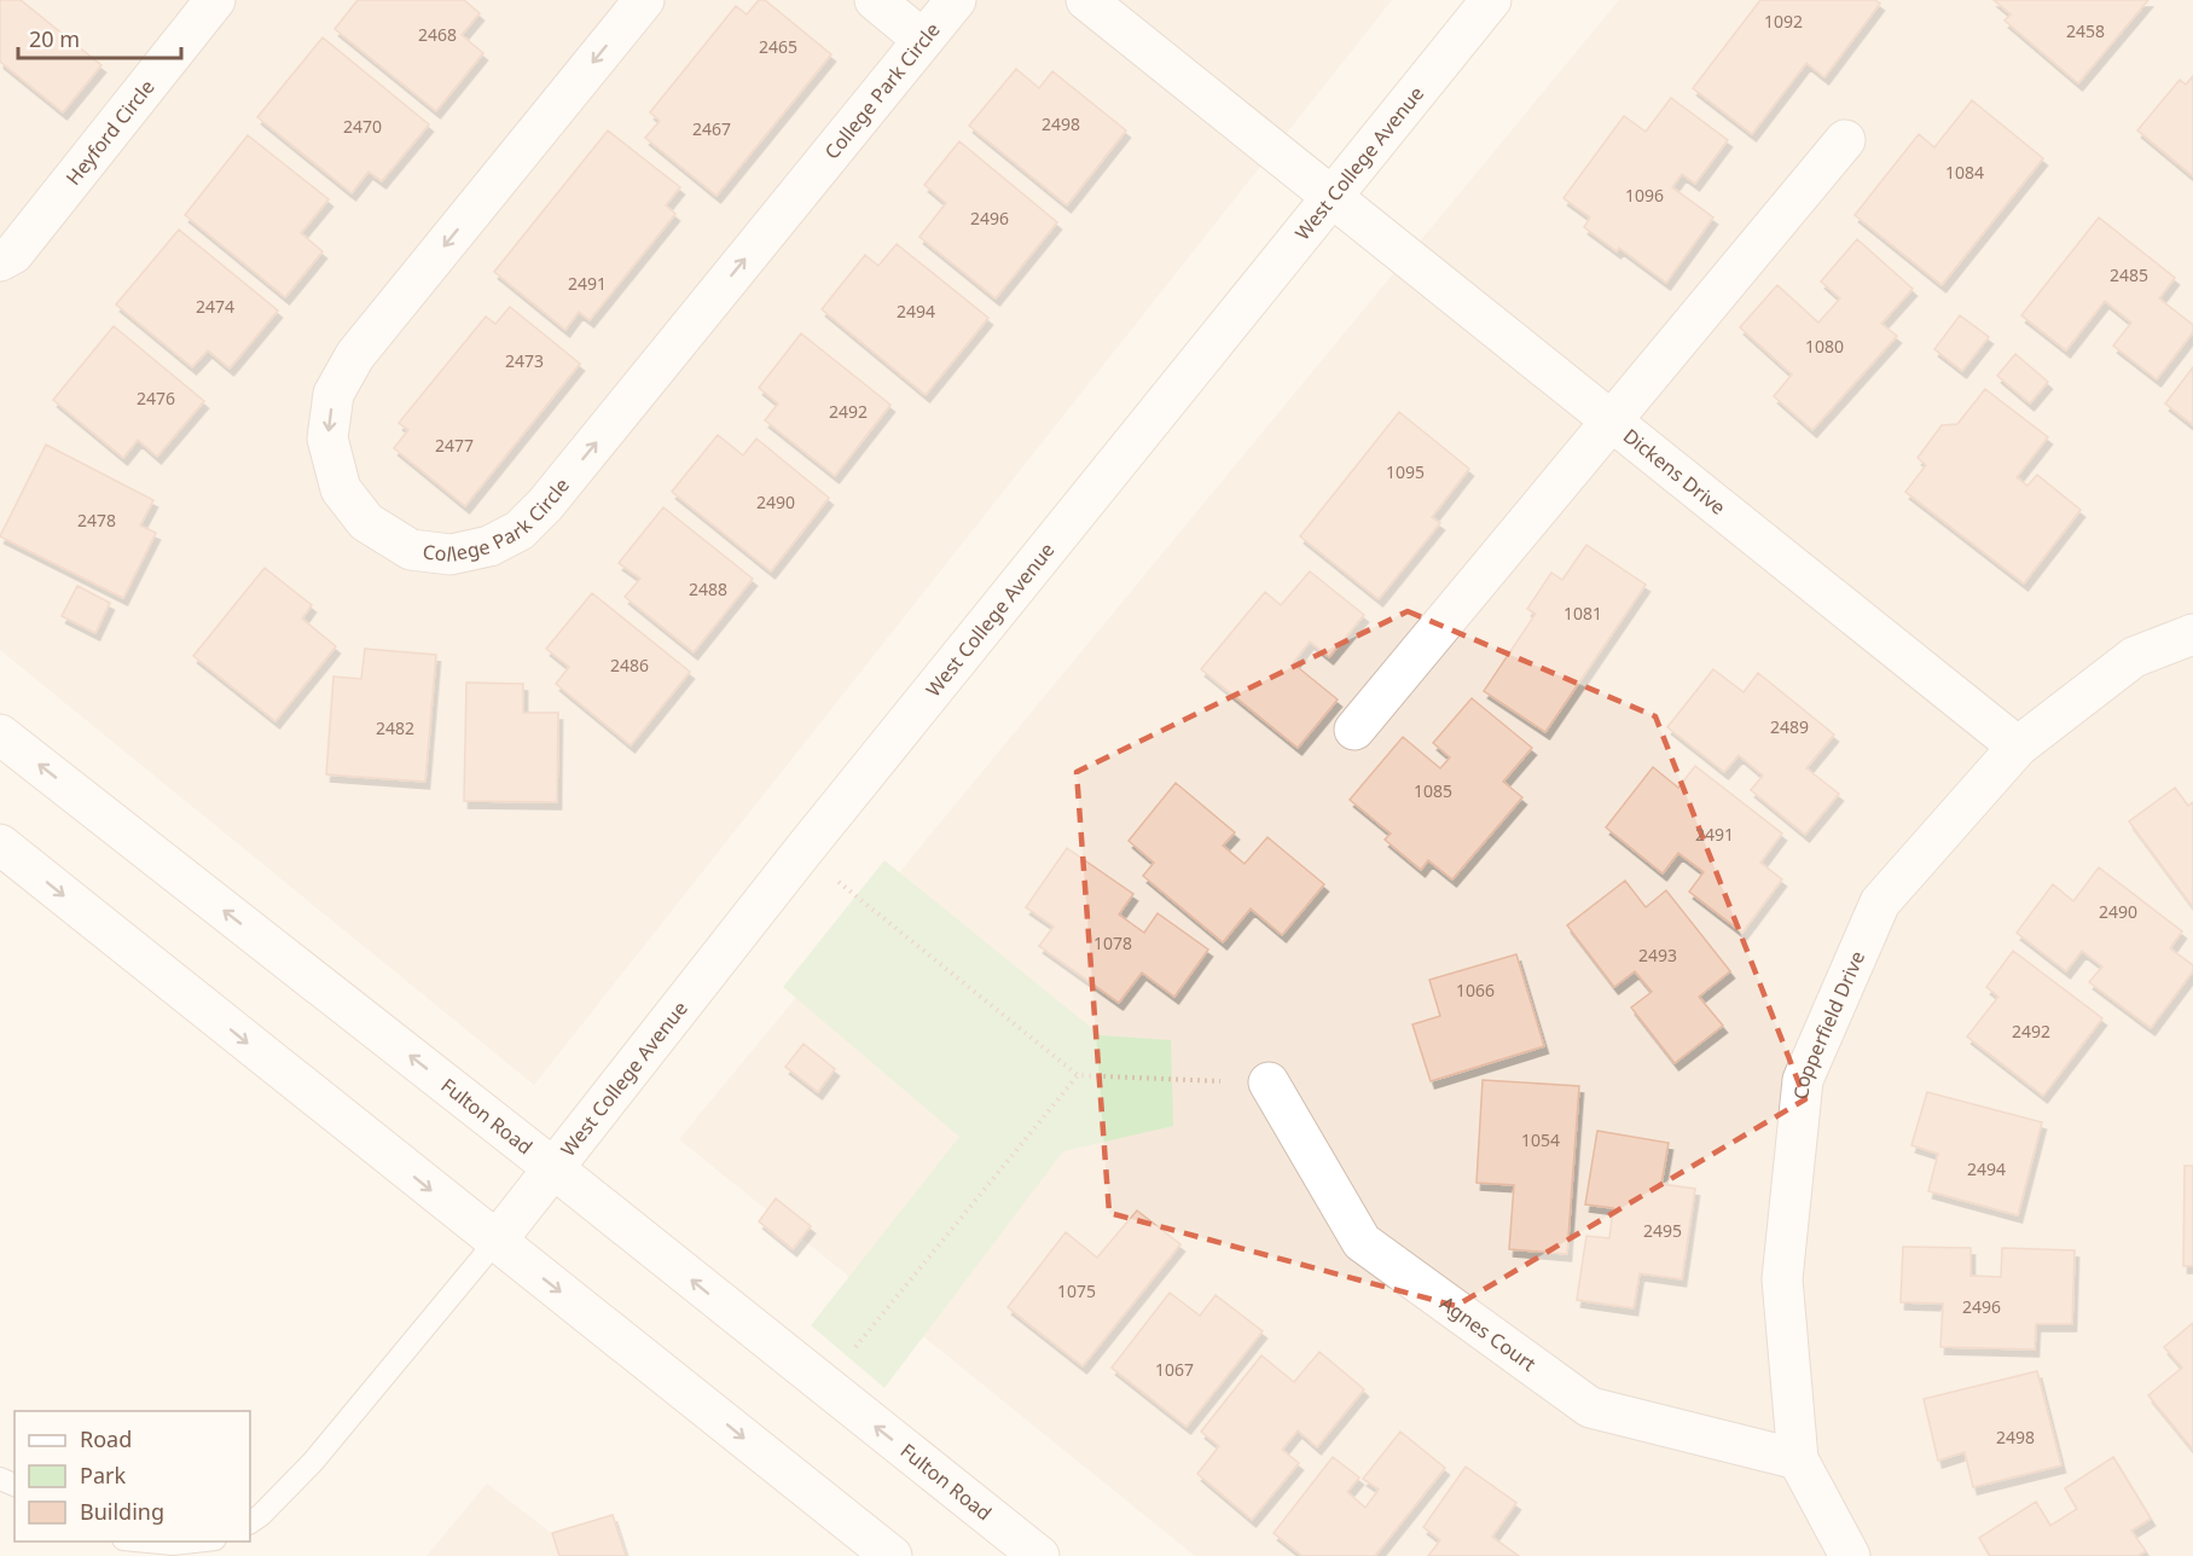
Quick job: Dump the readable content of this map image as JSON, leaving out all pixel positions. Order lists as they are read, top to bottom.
{
  "streets": {
    "street": [
      "College Park Circle",
      "Heyford Circle",
      "West College Avenue",
      "Dickens Drive",
      "Copperfield Drive",
      "Fulton Road",
      "Agnes Court"
    ]
  },
  "crossings": [
    ["West College Avenue", "Dickens Drive"],
    ["West College Avenue", "Fulton Road"],
    ["Dickens Drive", "Copperfield Drive"],
    ["Copperfield Drive", "Agnes Court"]
  ],
  "house_numbers": [
    "1092",
    "2458",
    "2468",
    "2465",
    "2498",
    "2470",
    "2467",
    "1084",
    "1096",
    "2496",
    "2485",
    "2491",
    "2474",
    "2494",
    "1080",
    "2473",
    "2476",
    "2492",
    "2477",
    "1095",
    "2490",
    "2478",
    "2488",
    "1081",
    "2486",
    "2489",
    "2482",
    "1085",
    "2491",
    "2490",
    "1078",
    "2493",
    "1066",
    "2492",
    "1054",
    "2494",
    "2495",
    "1075",
    "2496",
    "1067",
    "2498"
  ],
  "legend": ["Road", "Park", "Building"],
  "scale_bar": "20 m"
}
